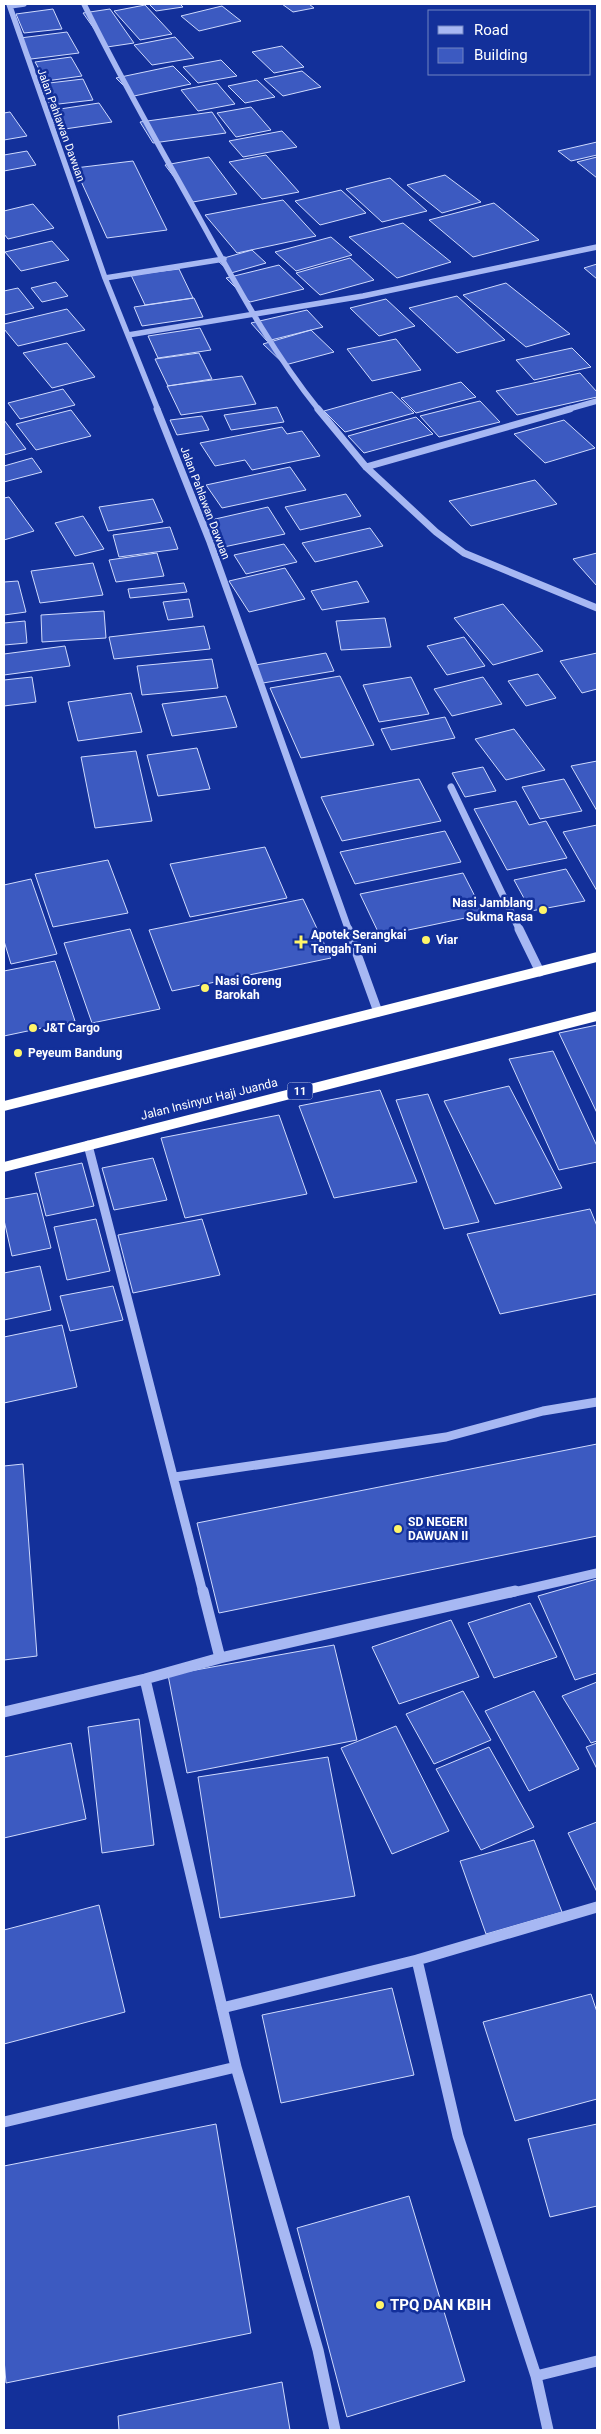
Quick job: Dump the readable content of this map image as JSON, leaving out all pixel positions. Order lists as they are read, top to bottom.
{
  "streets": {
    "highway": ["11", "Jalan Insinyur Haji Juanda"],
    "street": ["Jalan Pahlawan Dawuan"]
  },
  "places": {
    "other": [
      "Nasi Jamblang Sukma Rasa",
      "Viar",
      "Nasi Goreng Barokah",
      "J&T Cargo",
      "Peyeum Bandung",
      "SD NEGERI DAWUAN II",
      "TPQ DAN KBIH"
    ],
    "health": ["Apotek Serangkai Tengah Tani"]
  },
  "legend": ["Road", "Building"]
}
